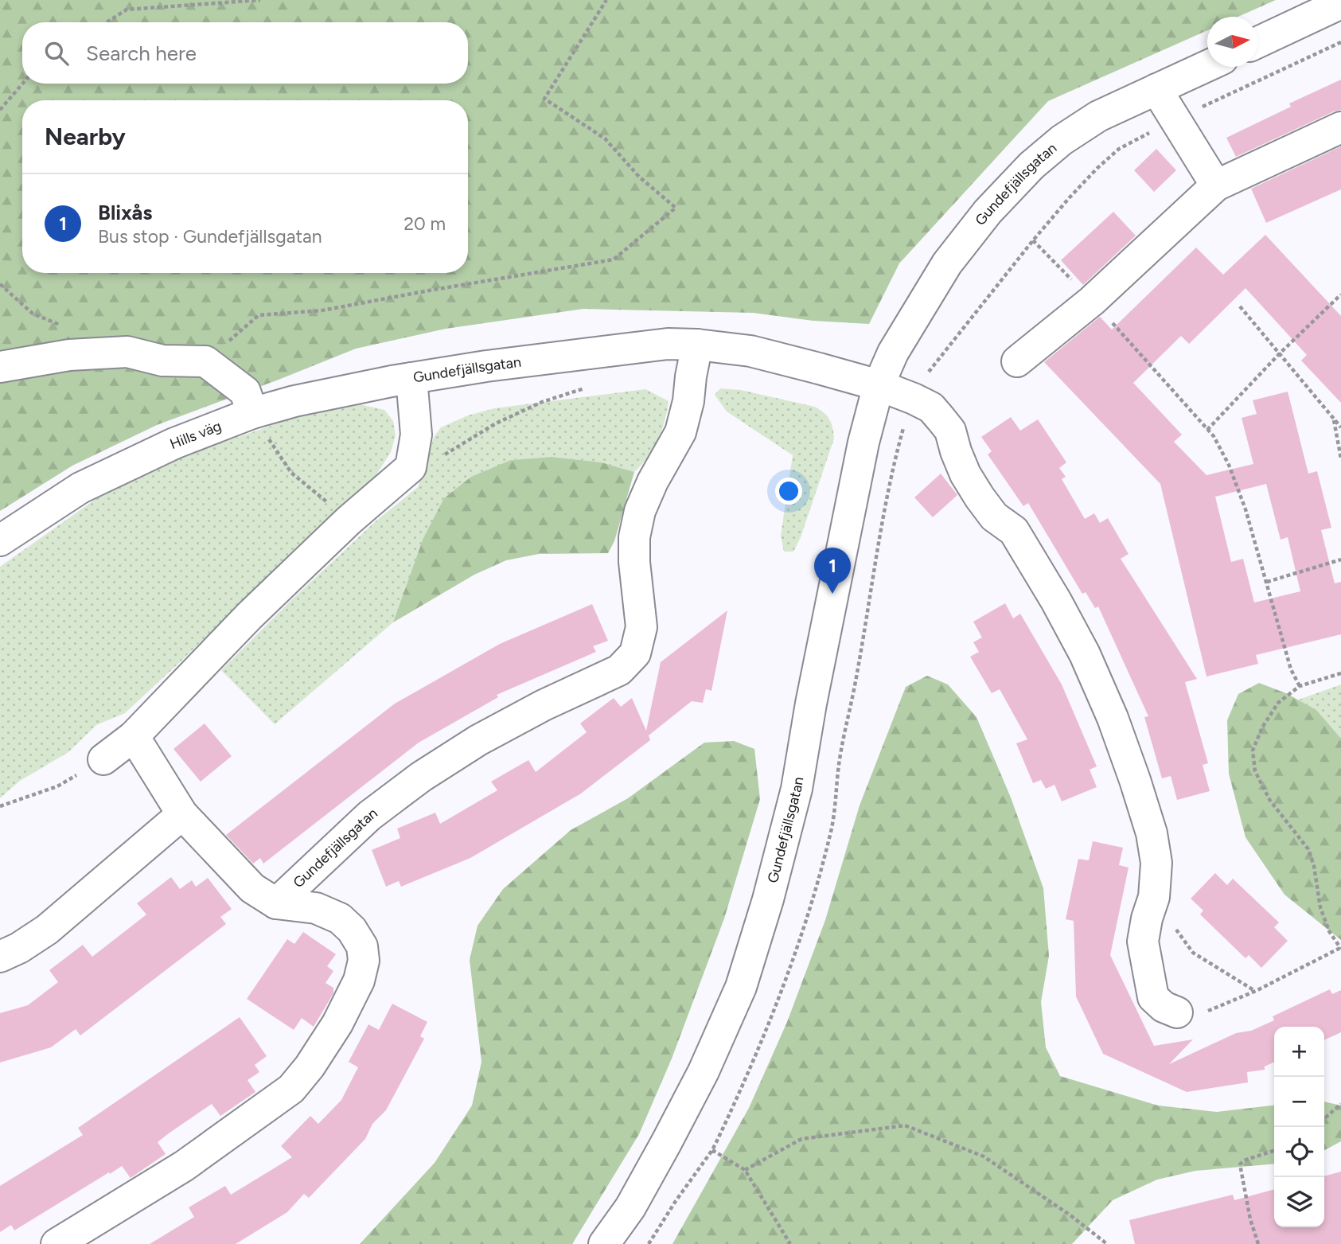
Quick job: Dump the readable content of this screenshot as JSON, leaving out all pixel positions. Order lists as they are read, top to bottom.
{
  "streets": {
    "street": ["Gundefjällsgatan", "Hills väg"]
  },
  "crossings": [
    ["Gundefjällsgatan", "Hills väg"]
  ],
  "north": "right",
  "page": {
    "search": "Search here",
    "heading": "Nearby",
    "list": [
      {
        "mark": "1",
        "name": "Blixås",
        "note": "Bus stop · Gundefjällsgatan",
        "value": "20 m"
      }
    ],
    "pins": "1",
    "map_buttons": ["+", "−"]
  }
}
